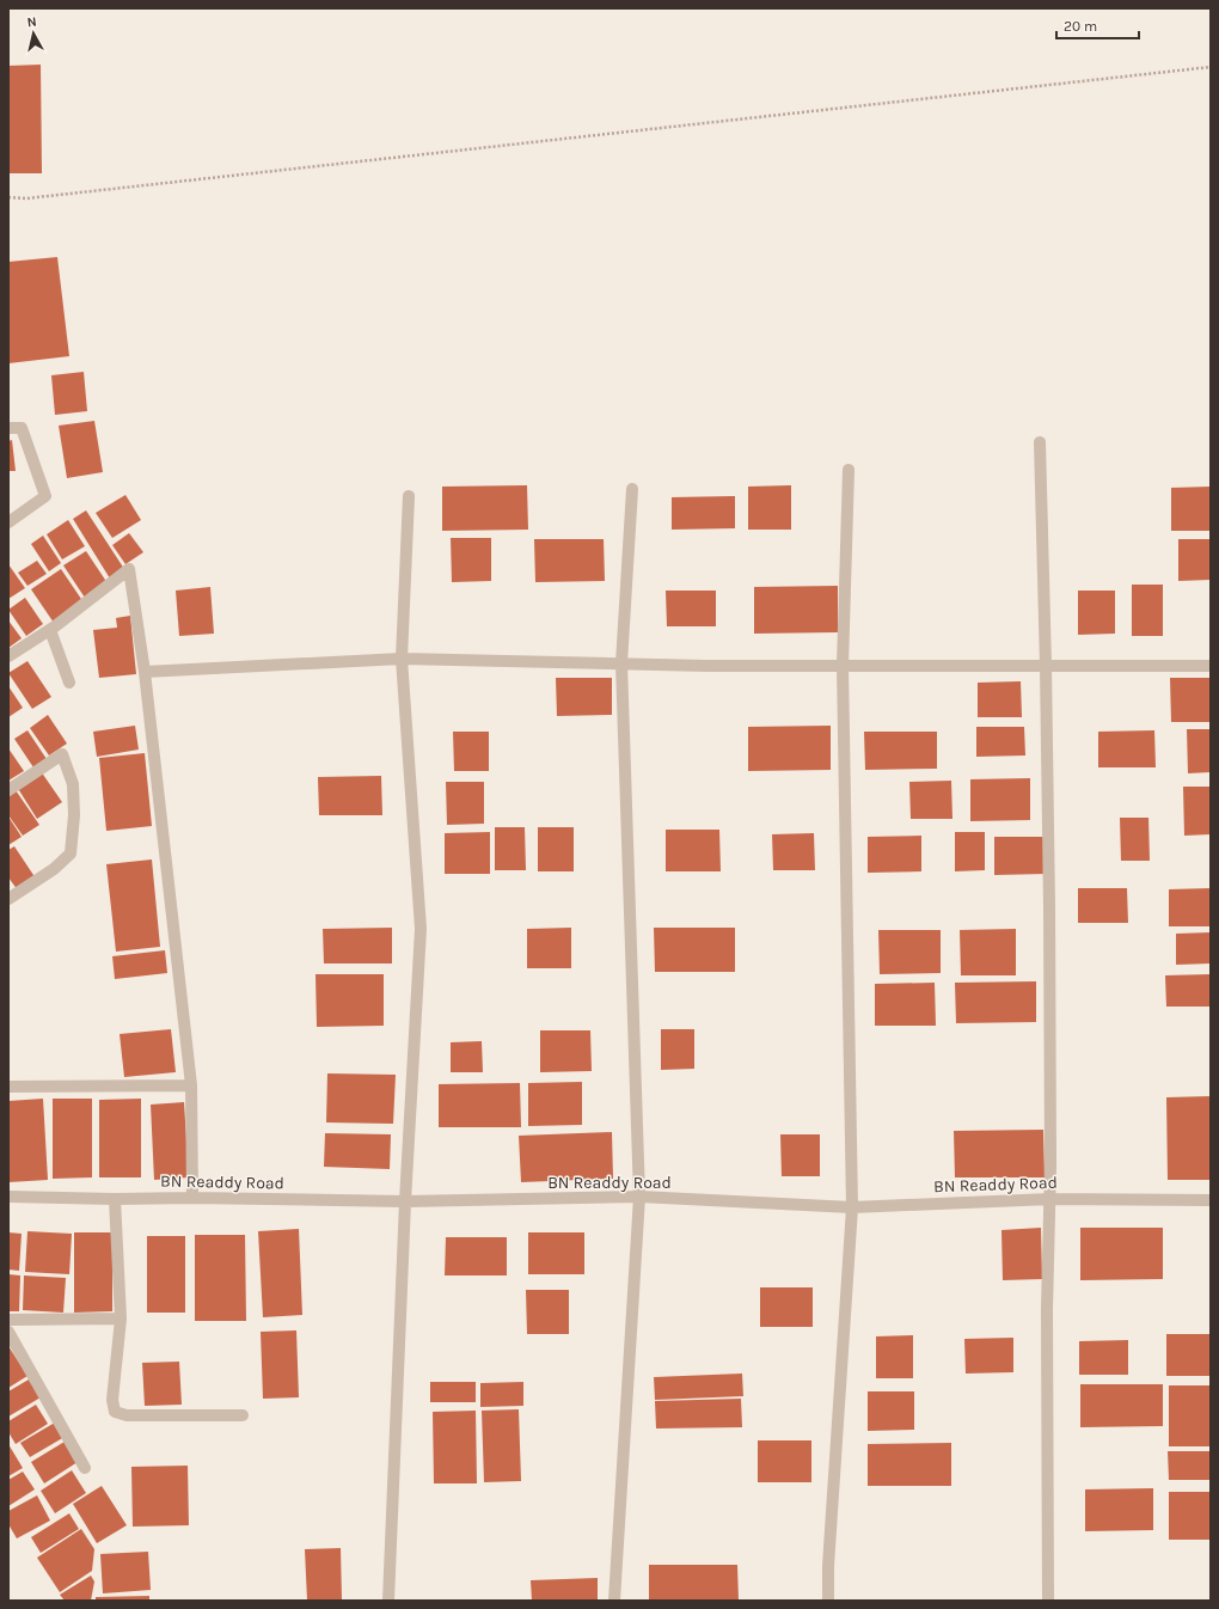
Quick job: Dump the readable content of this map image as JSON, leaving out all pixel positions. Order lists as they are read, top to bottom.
{
  "streets": {
    "street": ["BN Readdy Road"]
  },
  "scale_bar": "20 m",
  "north": "top"
}
